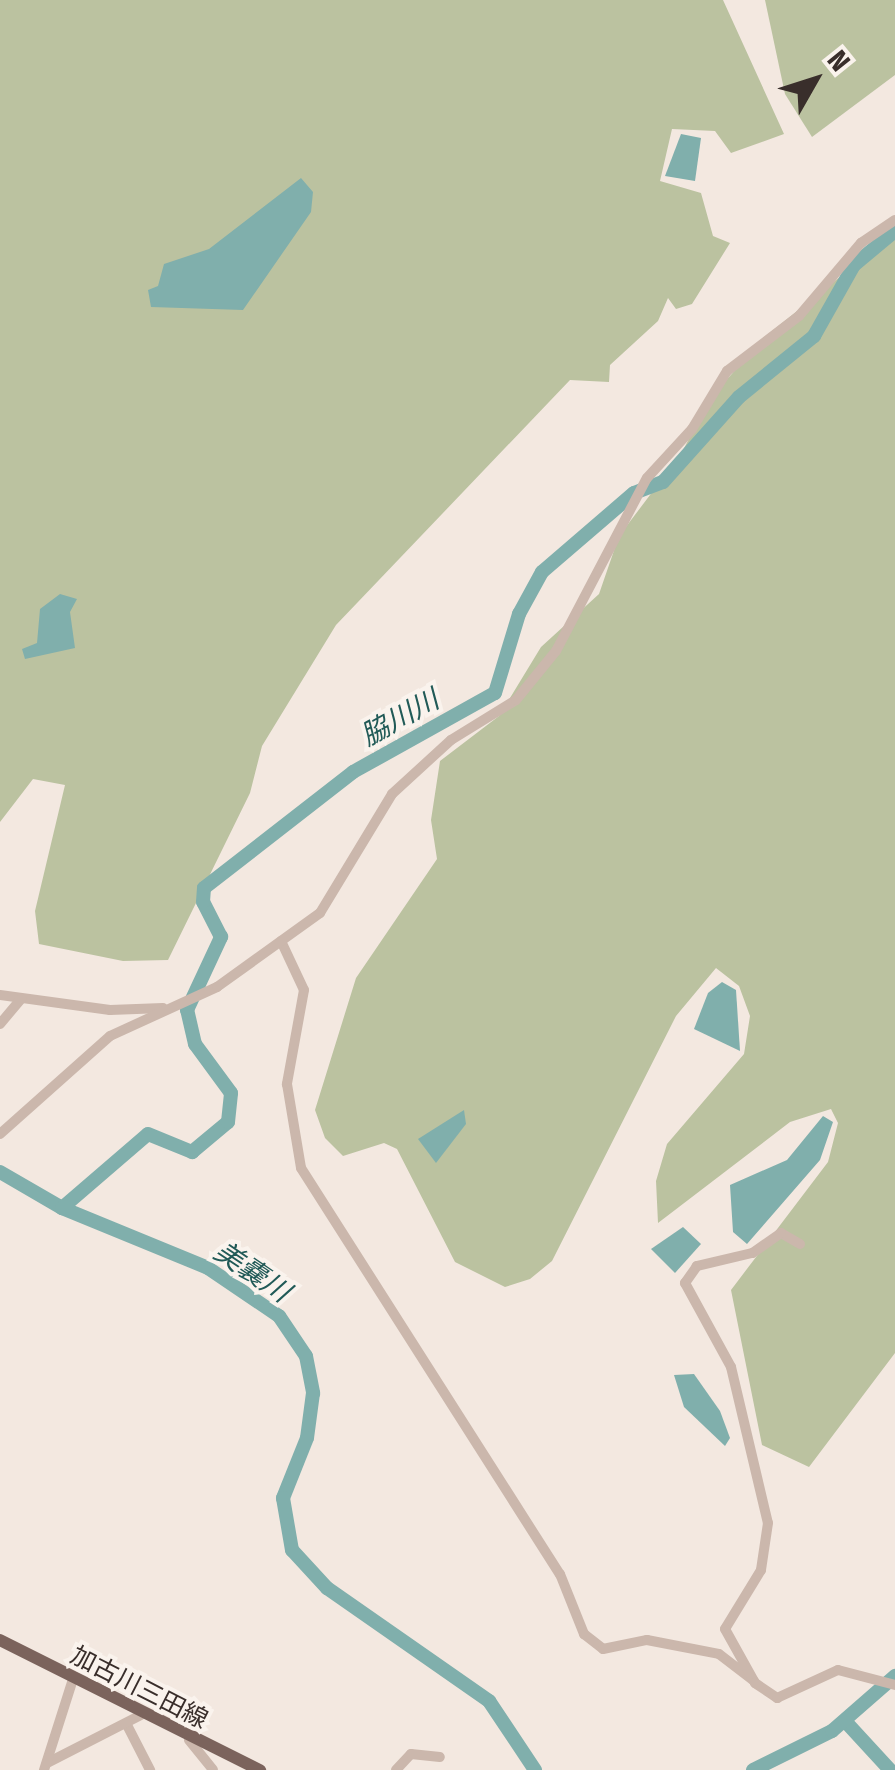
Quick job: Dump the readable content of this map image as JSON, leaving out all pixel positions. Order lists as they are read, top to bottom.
{
  "streets": {
    "main road": ["加古川三田線"]
  },
  "water": ["脇川川", "美嚢川"],
  "north": "top right"
}
